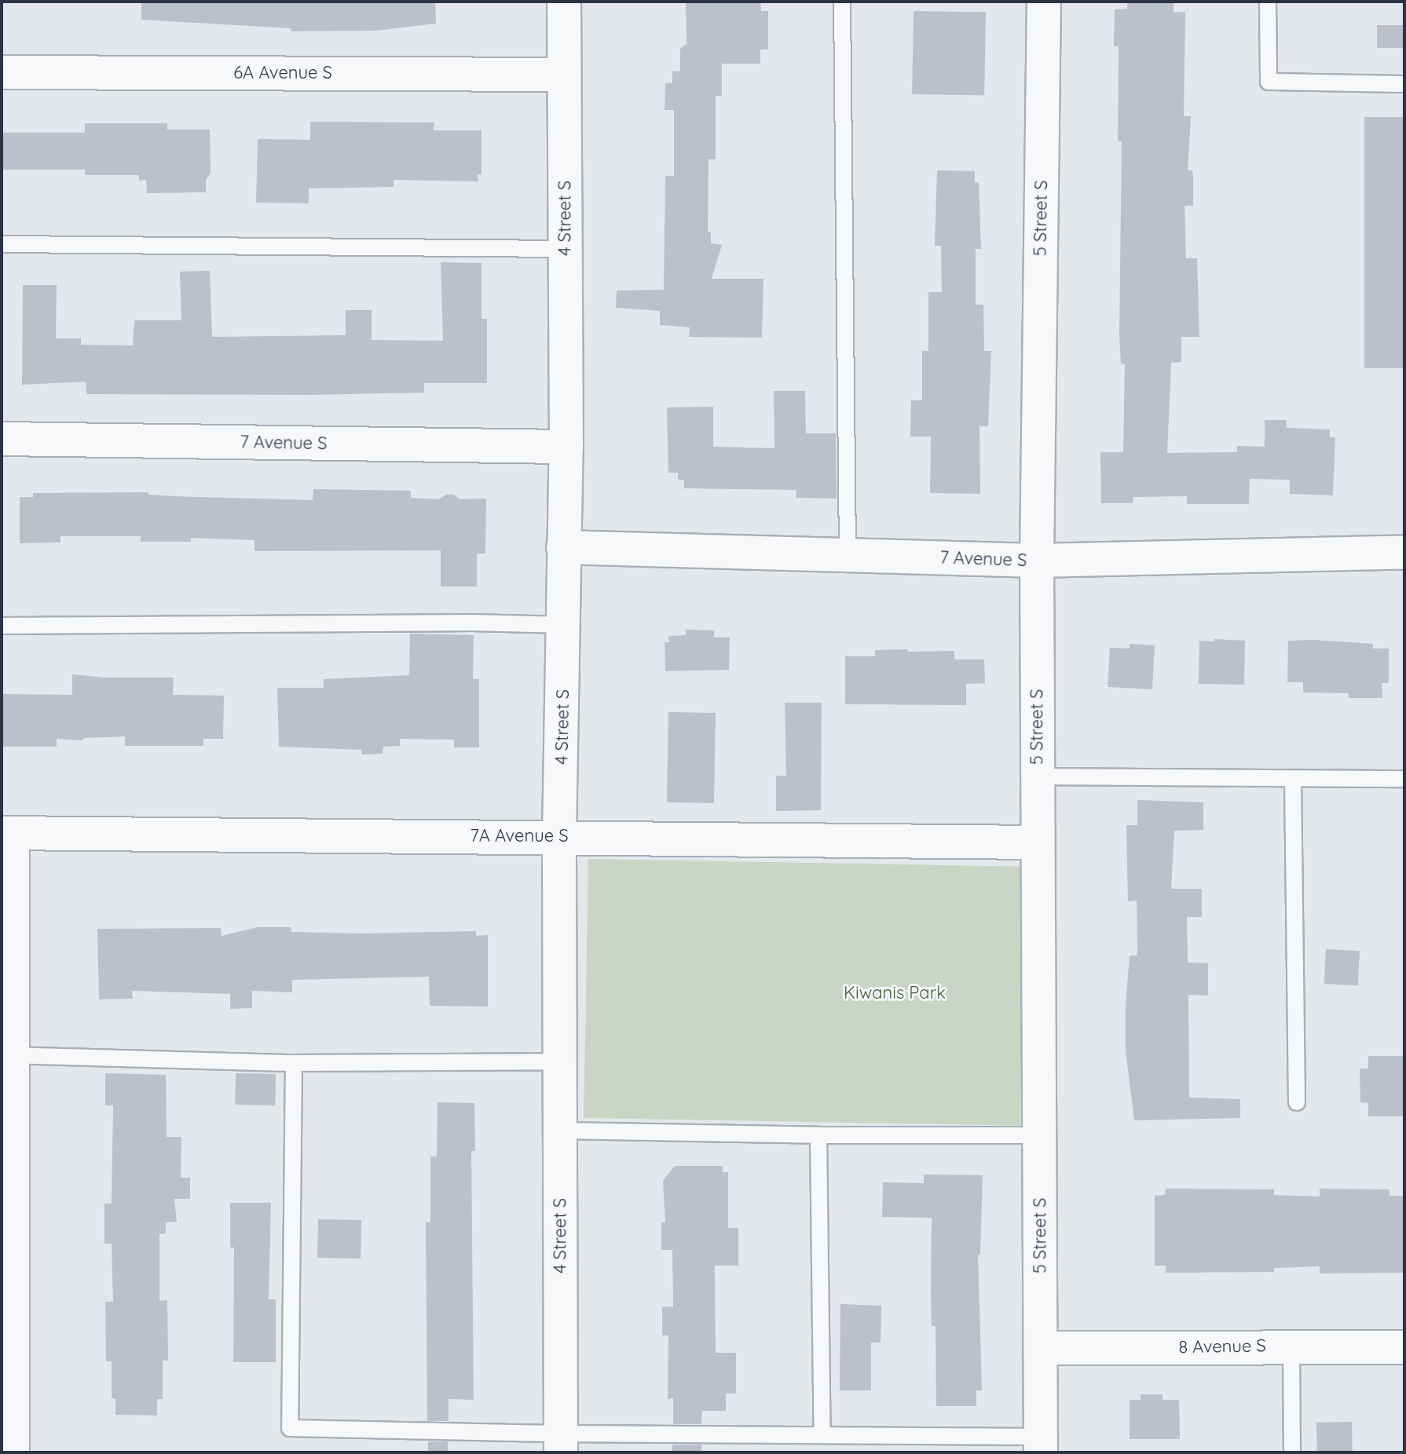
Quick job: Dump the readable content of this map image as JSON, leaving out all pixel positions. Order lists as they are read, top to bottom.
{
  "streets": {
    "street": [
      "6A Avenue S",
      "4 Street S",
      "5 Street S",
      "7 Avenue S",
      "7A Avenue S",
      "8 Avenue S"
    ]
  },
  "crossings": [
    ["6A Avenue S", "4 Street S"],
    ["4 Street S", "7 Avenue S"],
    ["4 Street S", "7A Avenue S"],
    ["5 Street S", "7 Avenue S"],
    ["5 Street S", "7A Avenue S"],
    ["5 Street S", "8 Avenue S"]
  ],
  "parks": ["Kiwanis Park"]
}
